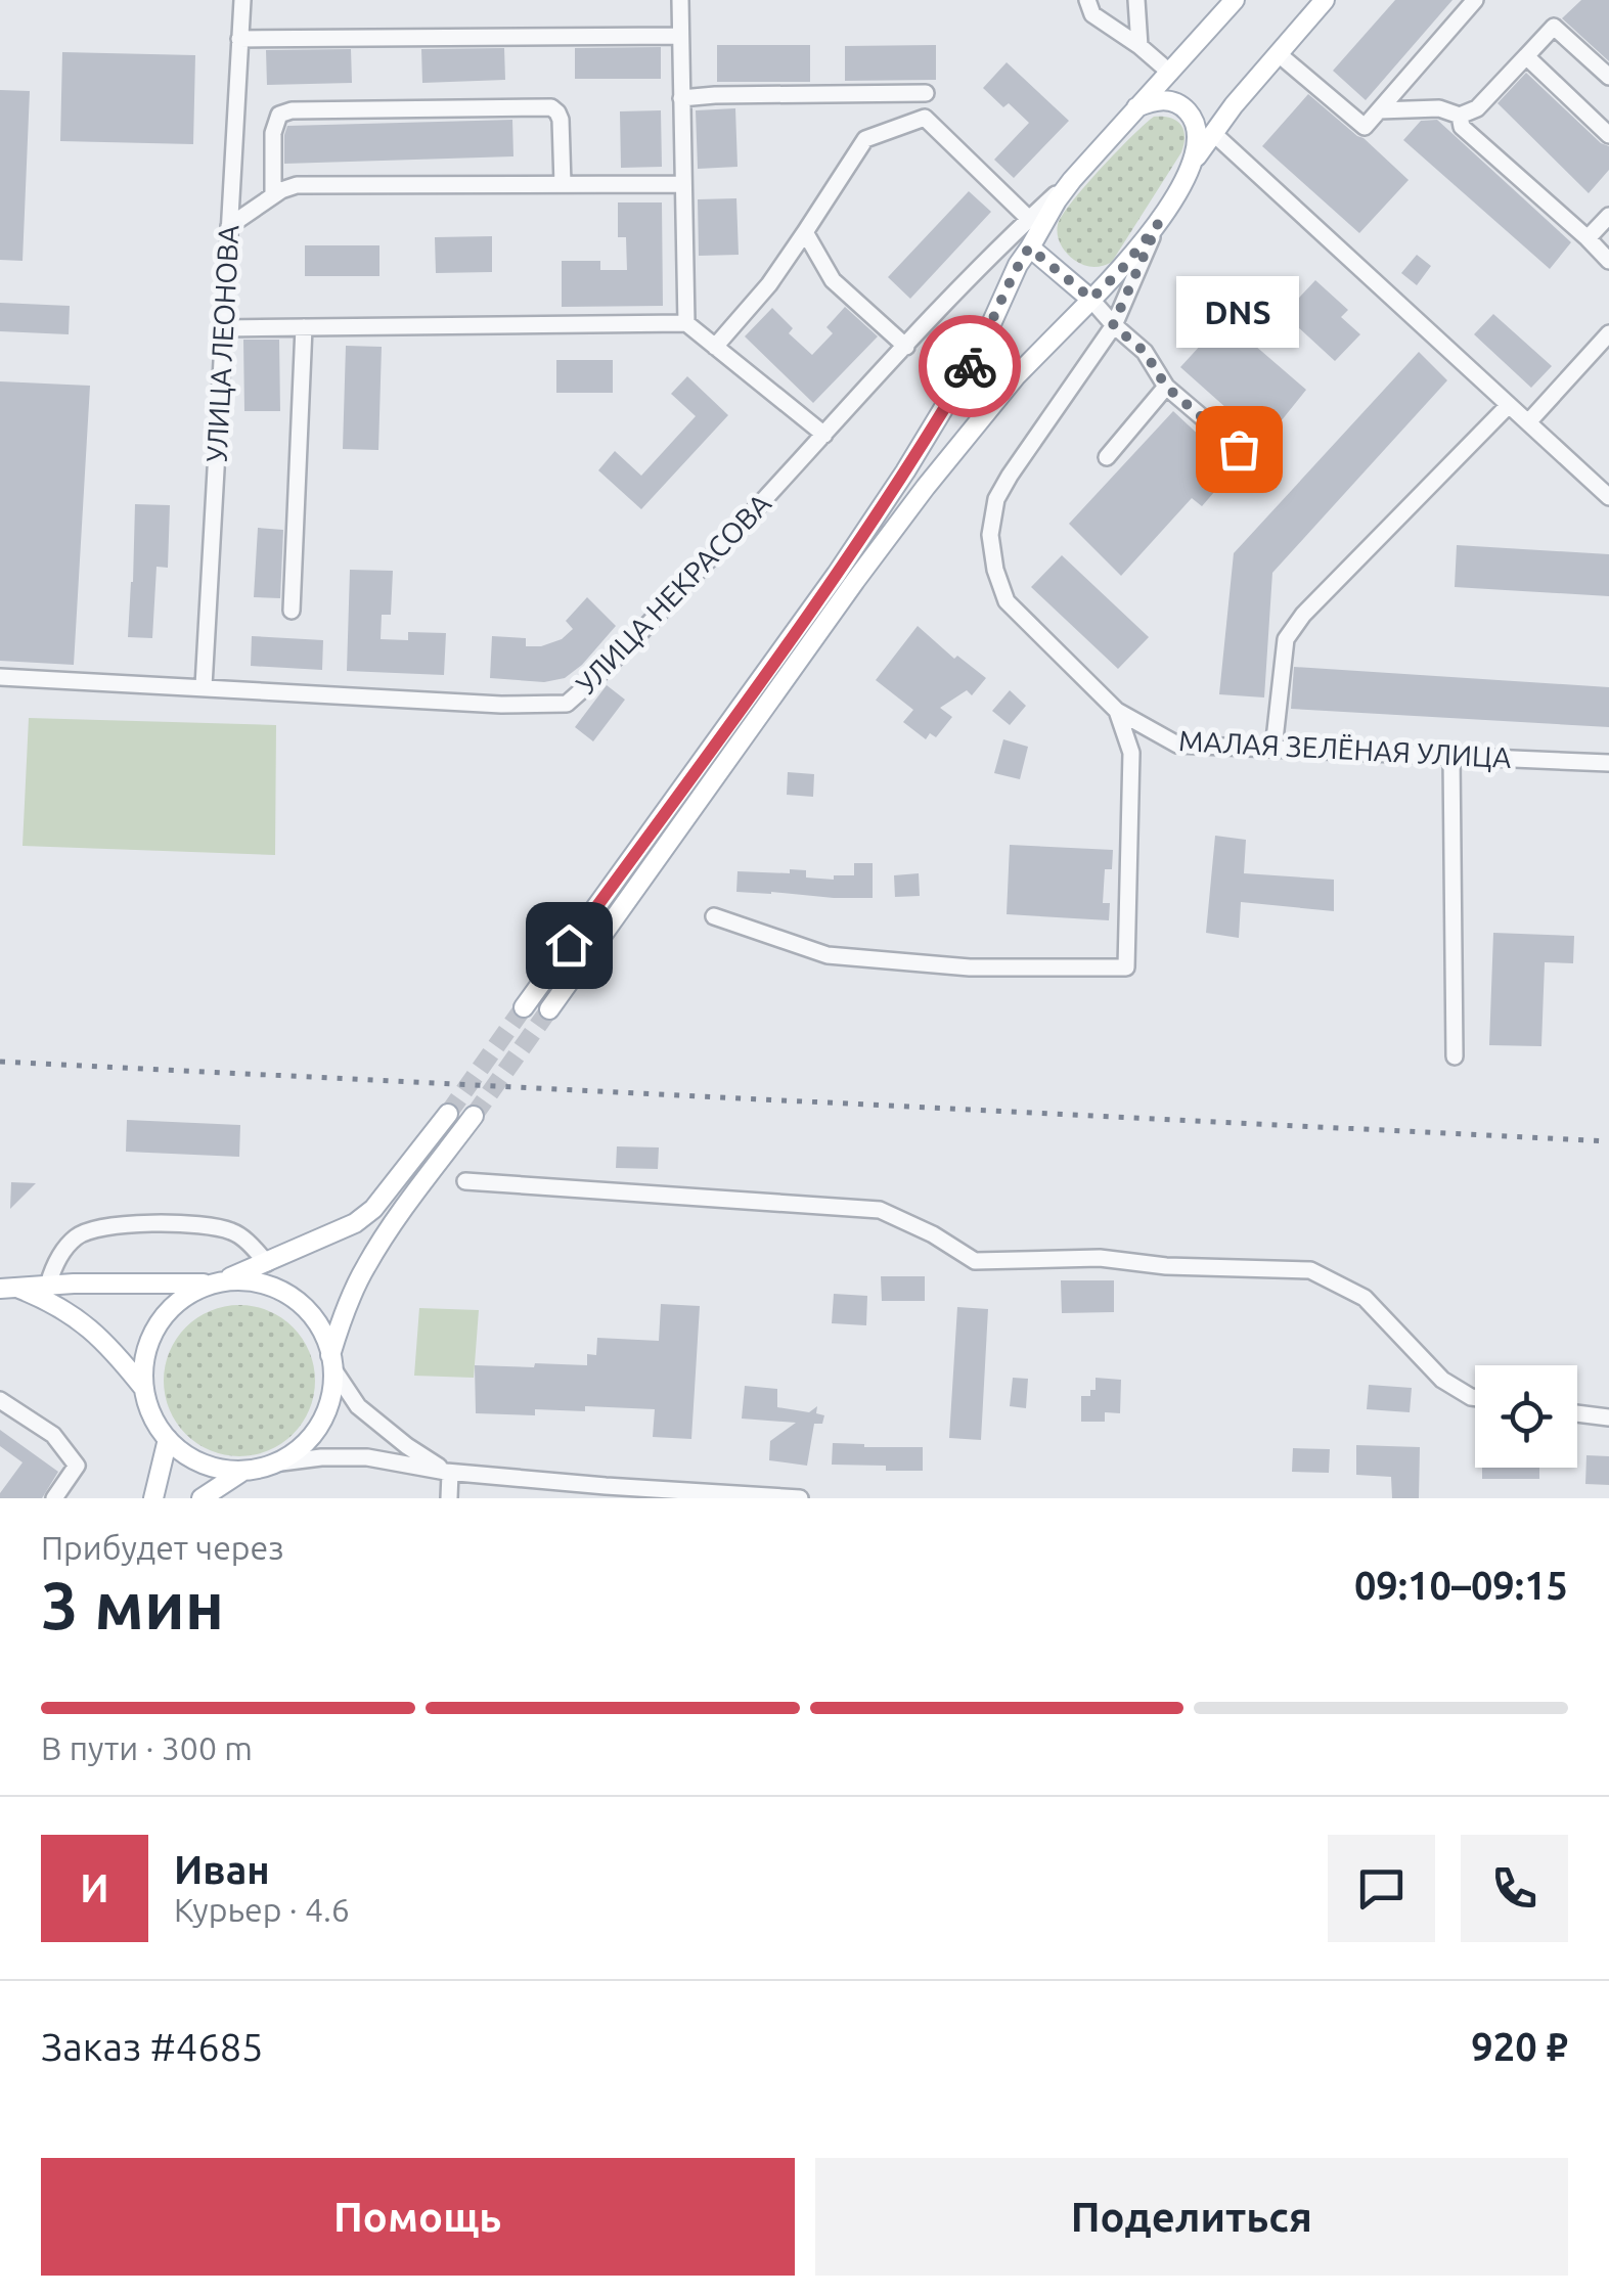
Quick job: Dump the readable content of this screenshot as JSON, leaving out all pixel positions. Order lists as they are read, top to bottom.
{
  "streets": {
    "street": ["УЛИЦА ЛЕОНОВА", "УЛИЦА НЕКРАСОВА", "МАЛАЯ ЗЕЛЁНАЯ УЛИЦА"]
  },
  "crossings": [
    ["УЛИЦА ЛЕОНОВА", "УЛИЦА НЕКРАСОВА"]
  ],
  "places": ["DNS"],
  "page": {
    "bubble": "DNS",
    "heading": ["3 мин", "Прибудет через", "09:10–09:15"],
    "panel": [
      "Иван",
      "Курьер · 4.6",
      "Заказ #4685",
      "920 ₽"
    ],
    "bar": "В пути · 300 m",
    "round": "И",
    "buttons": ["Помощь", "Поделиться"]
  }
}
